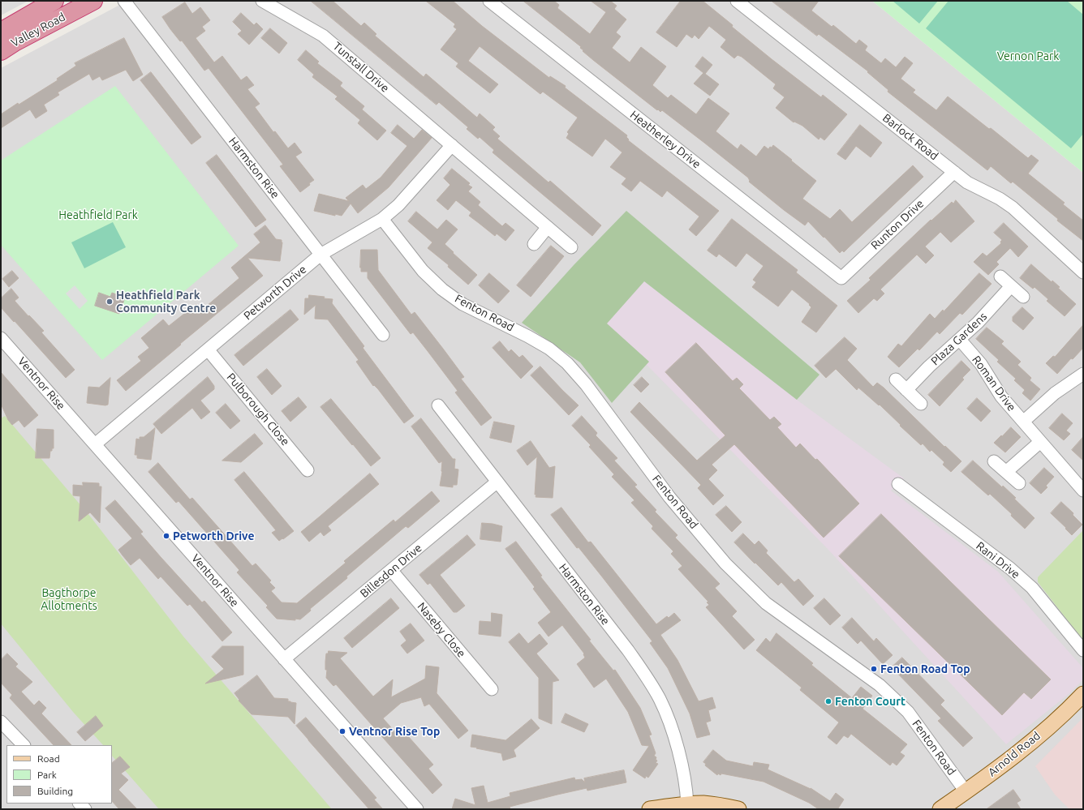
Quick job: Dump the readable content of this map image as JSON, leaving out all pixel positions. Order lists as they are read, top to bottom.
{
  "streets": {
    "highway": ["Valley Road"],
    "main road": ["Arnold Road"],
    "street": [
      "Tunstall Drive",
      "Barlock Road",
      "Heatherley Drive",
      "Harmston Rise",
      "Runton Drive",
      "Petworth Drive",
      "Fenton Road",
      "Plaza Gardens",
      "Ventnor Rise",
      "Roman Drive",
      "Pulborough Close",
      "Rani Drive",
      "Billesdon Drive",
      "Naseby Close"
    ]
  },
  "crossings": [
    ["Barlock Road", "Runton Drive"],
    ["Heatherley Drive", "Runton Drive"],
    ["Harmston Rise", "Petworth Drive"],
    ["Harmston Rise", "Billesdon Drive"],
    ["Petworth Drive", "Ventnor Rise"],
    ["Petworth Drive", "Pulborough Close"],
    ["Fenton Road", "Arnold Road"],
    ["Plaza Gardens", "Roman Drive"],
    ["Ventnor Rise", "Billesdon Drive"],
    ["Billesdon Drive", "Naseby Close"]
  ],
  "parks": ["Vernon Park", "Heathfield Park", "Bagthorpe Allotments"],
  "places": [
    "Heathfield Park Community Centre",
    "Petworth Drive",
    "Fenton Road Top",
    "Fenton Court",
    "Ventnor Rise Top"
  ],
  "legend": ["Road", "Park", "Building"]
}
